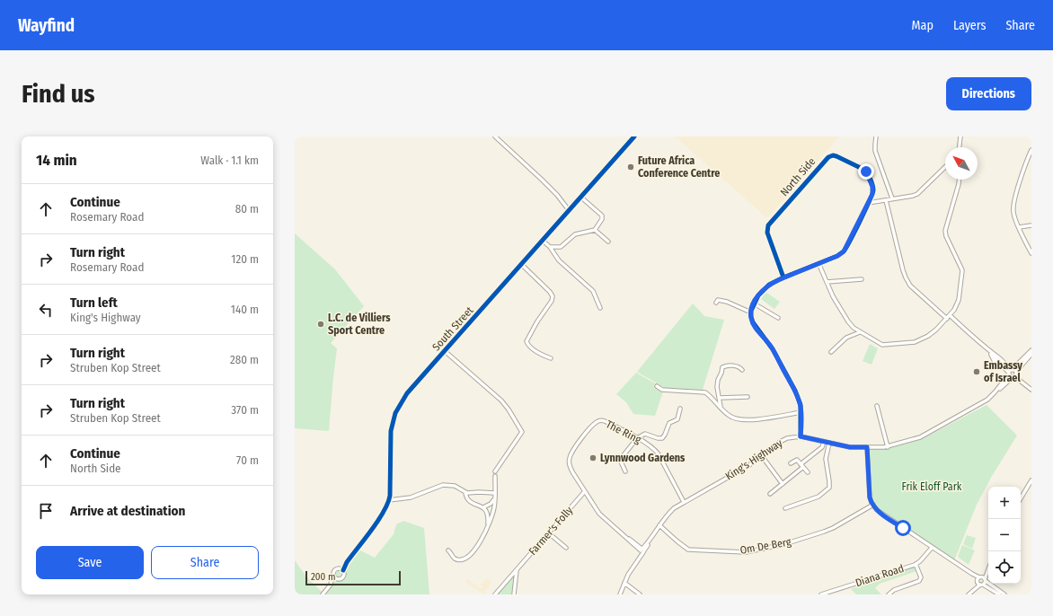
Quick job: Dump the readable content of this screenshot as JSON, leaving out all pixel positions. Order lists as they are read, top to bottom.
{
  "streets": {
    "street": [
      "North Side",
      "South Street",
      "The Ring",
      "King's Highway",
      "Farmer's Folly",
      "Om De Berg",
      "Diana Road"
    ]
  },
  "crossings": [
    ["The Ring", "King's Highway"],
    ["The Ring", "Farmer's Folly"],
    ["King's Highway", "Om De Berg"]
  ],
  "parks": ["Frik Eloff Park"],
  "places": [
    "Future Africa Conference Centre",
    "L.C. de Villiers Sport Centre",
    "Embassy of Israel",
    "Lynnwood Gardens"
  ],
  "scale_bar": "200 m",
  "north": "top left",
  "page": {
    "header": "Wayfind",
    "nav": ["Map", "Layers", "Share"],
    "buttons": [
      "Directions",
      ["Save", "Share"]
    ],
    "title": "Find us",
    "heading": ["14 min", "Walk · 1.1 km"],
    "list": [
      ["Continue", "Rosemary Road", "80 m"],
      ["Turn right", "Rosemary Road", "120 m"],
      ["Turn left", "King's Highway", "140 m"],
      ["Turn right", "Struben Kop Street", "280 m"],
      ["Turn right", "Struben Kop Street", "370 m"],
      ["Continue", "North Side", "70 m"],
      "Arrive at destination"
    ],
    "map_buttons": ["+", "−"],
    "scale": "200 m"
  }
}
